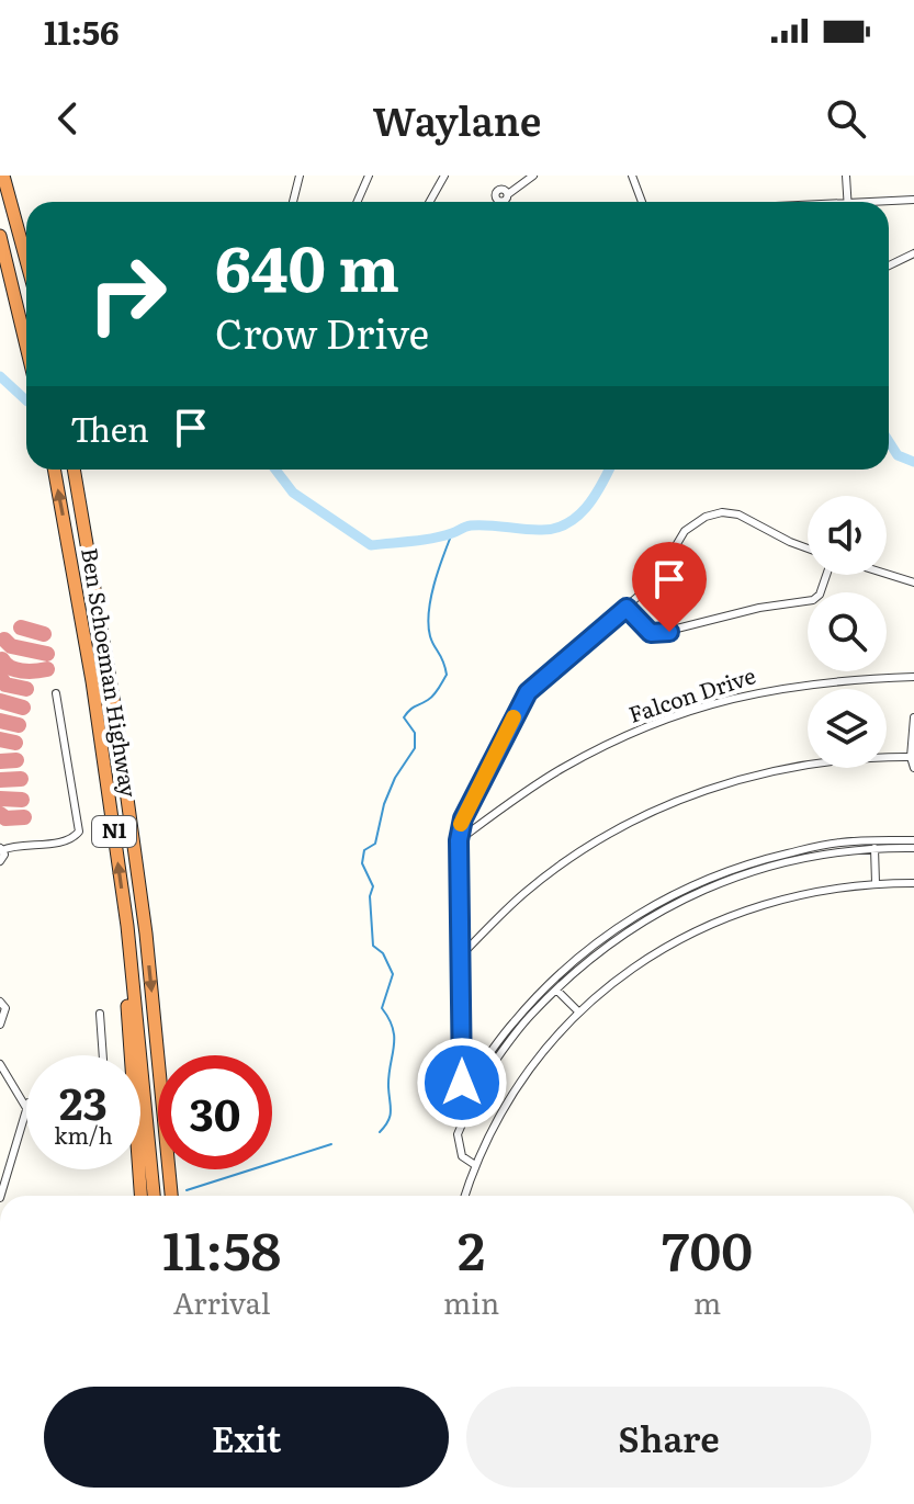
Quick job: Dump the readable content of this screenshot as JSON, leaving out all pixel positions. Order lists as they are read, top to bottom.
{
  "streets": {
    "highway": ["Ben Schoeman Highway", "N1"],
    "street": ["Falcon Drive"]
  },
  "page": {
    "status": "11:56",
    "header": "Waylane",
    "turn": ["640 m", "Crow Drive"],
    "then": "Then",
    "speed": "23 km/h",
    "limit": "30",
    "eta": [
      "11:58",
      "Arrival",
      "2",
      "min",
      "700",
      "m"
    ],
    "buttons": ["Exit", "Share"]
  }
}
